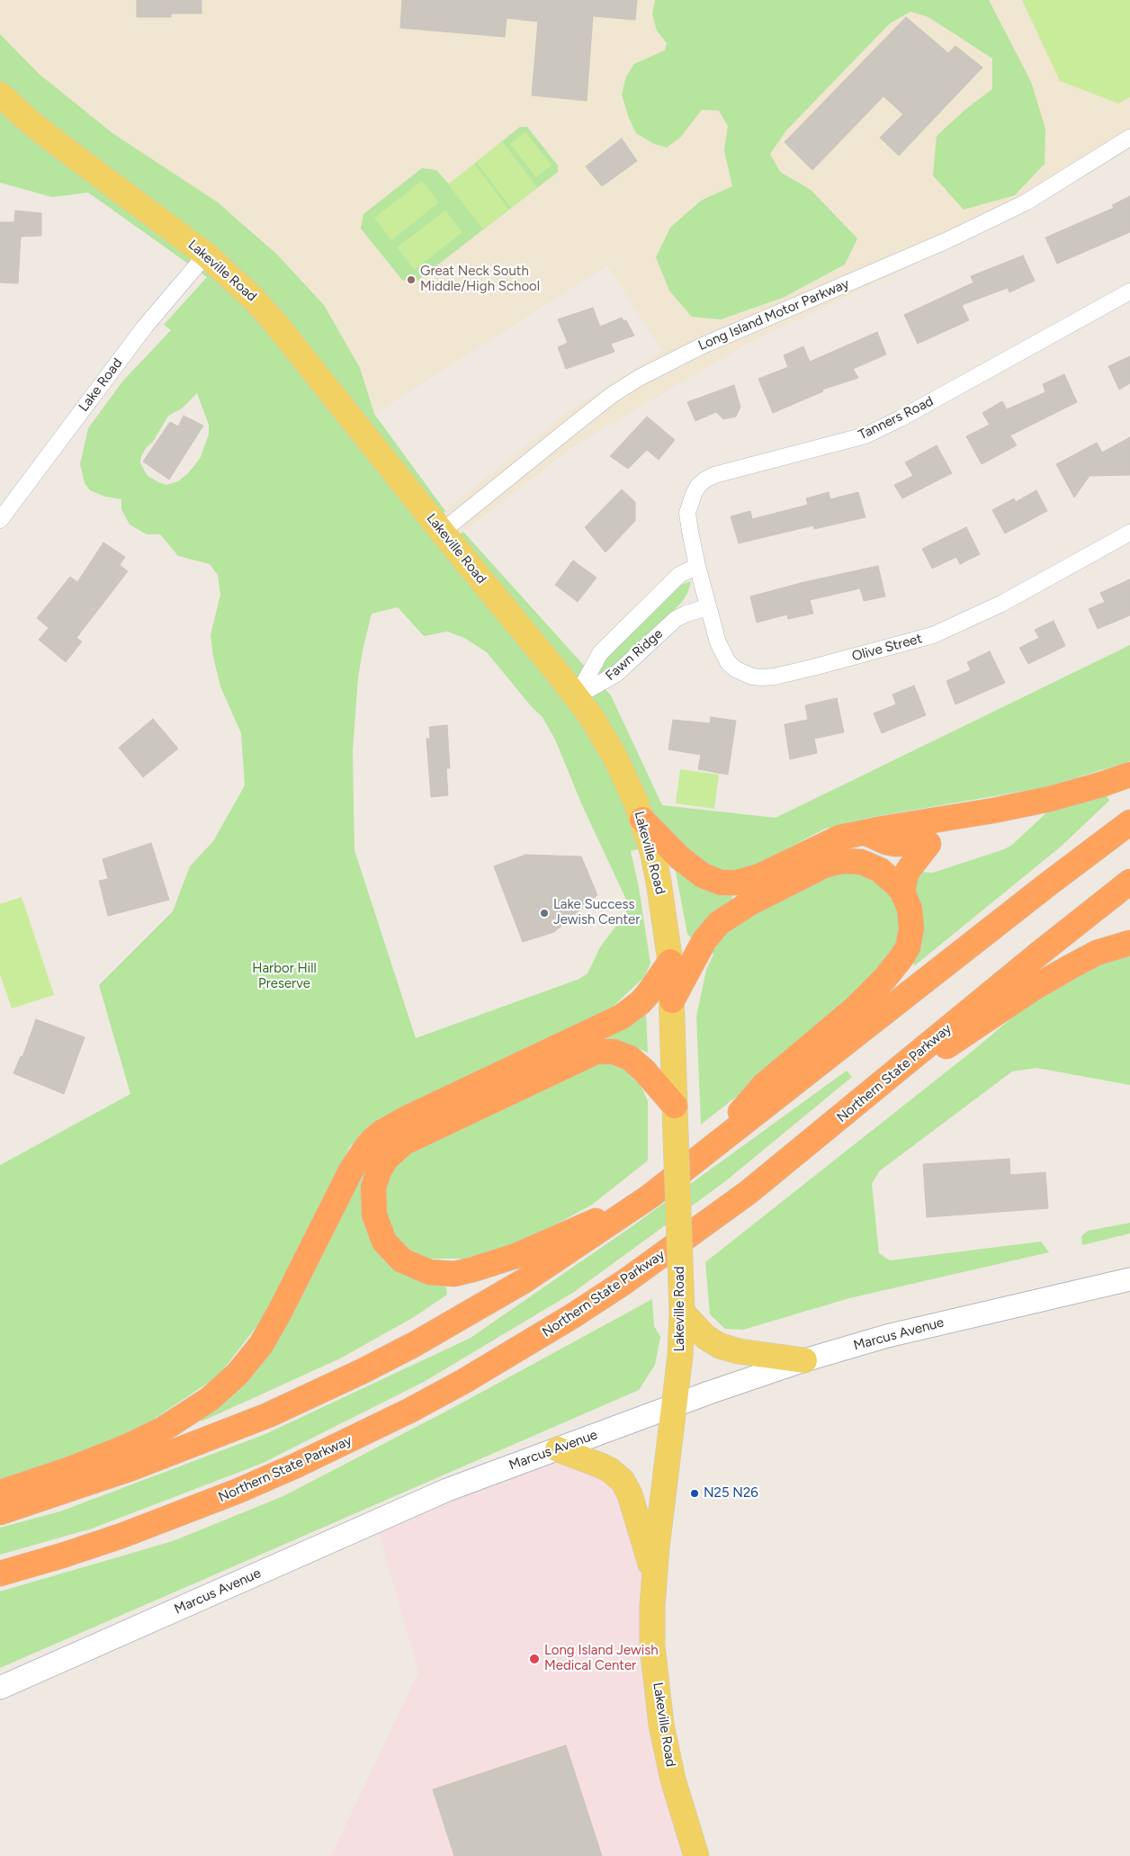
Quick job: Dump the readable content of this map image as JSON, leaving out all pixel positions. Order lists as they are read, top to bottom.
{
  "streets": {
    "highway": ["Northern State Parkway"],
    "main road": ["Lakeville Road", "Marcus Avenue"],
    "street": [
      "Long Island Motor Parkway",
      "Lake Road",
      "Tanners Road",
      "Olive Street",
      "Fawn Ridge"
    ]
  },
  "crossings": [
    ["Lakeville Road", "Long Island Motor Parkway"],
    ["Lakeville Road", "Lake Road"],
    ["Lakeville Road", "Fawn Ridge"],
    ["Lakeville Road", "Marcus Avenue"],
    ["Tanners Road", "Olive Street"],
    ["Tanners Road", "Fawn Ridge"],
    ["Olive Street", "Fawn Ridge"]
  ],
  "parks": ["Harbor Hill Preserve"],
  "places": [
    "Great Neck South Middle/High School",
    "Lake Success Jewish Center",
    "N25 N26",
    "Long Island Jewish Medical Center"
  ]
}
